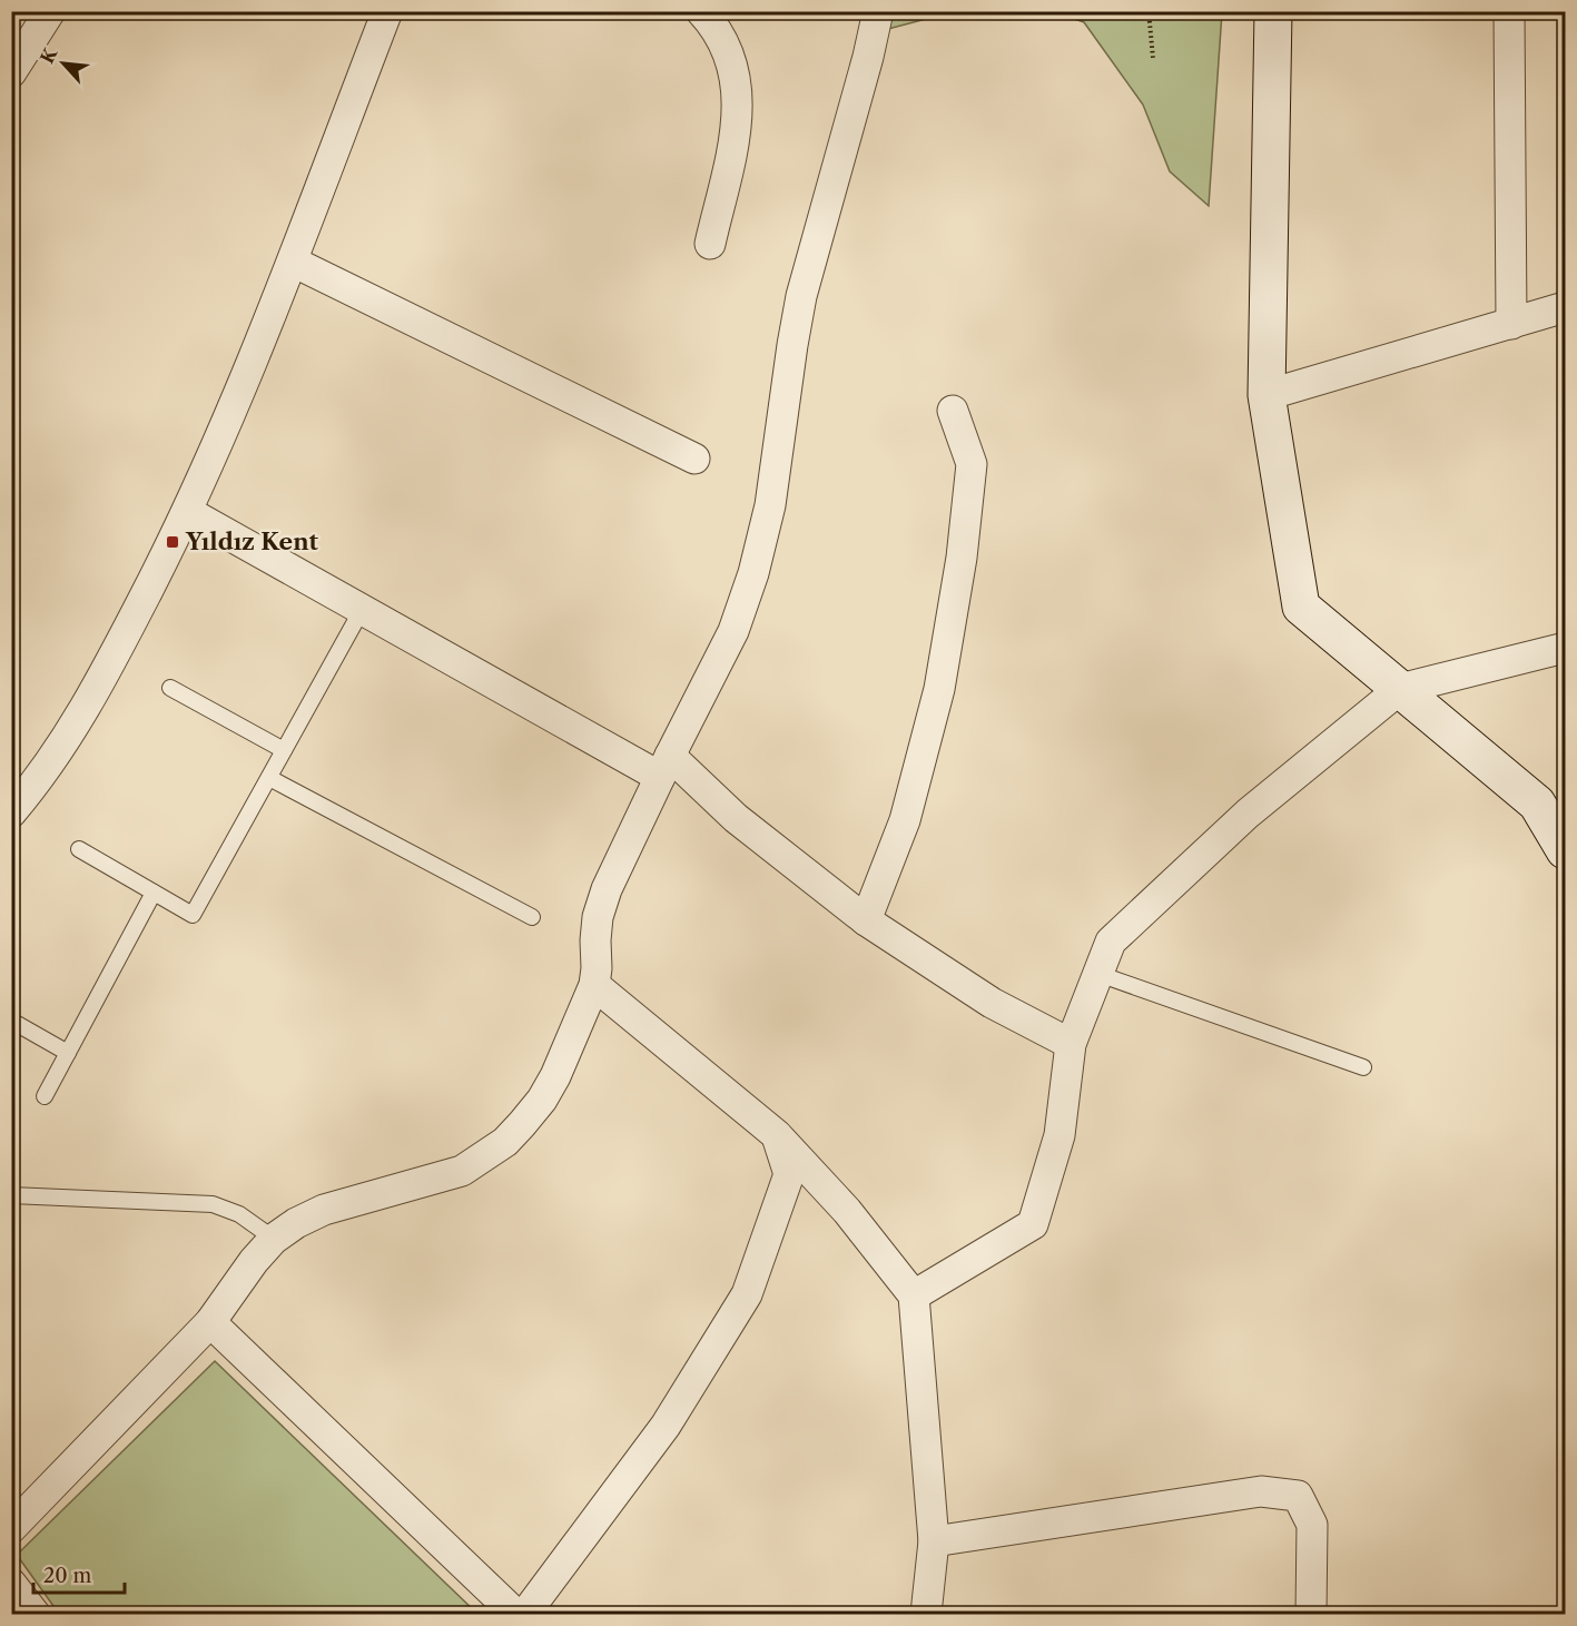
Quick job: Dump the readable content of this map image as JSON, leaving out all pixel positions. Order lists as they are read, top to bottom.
{
  "places": {
    "transit": ["Yıldız Kent"]
  },
  "scale_bar": "20 m",
  "north": "top left"
}
